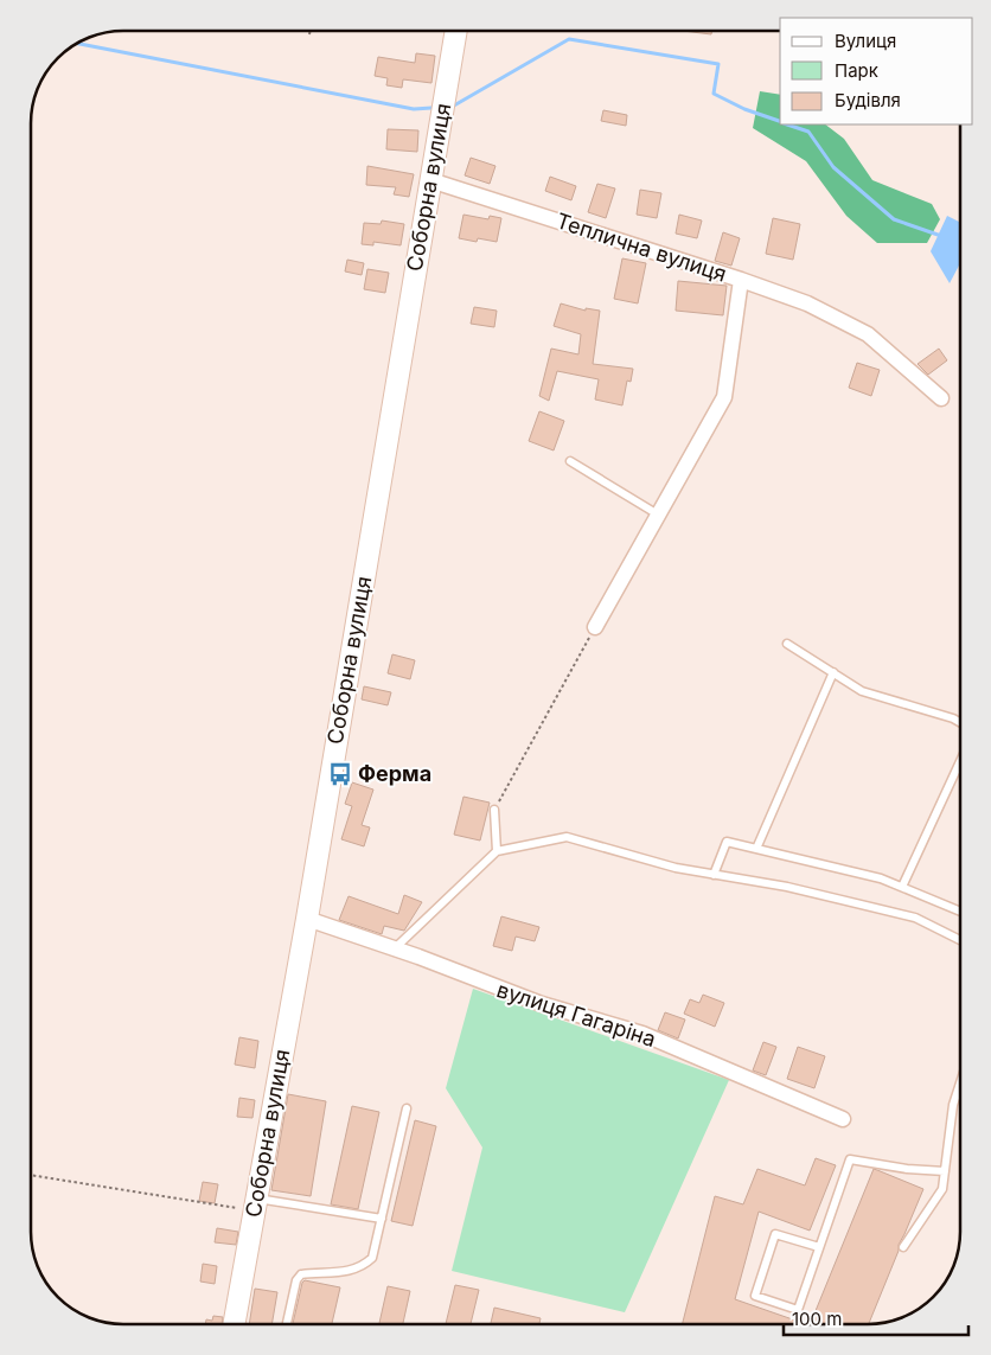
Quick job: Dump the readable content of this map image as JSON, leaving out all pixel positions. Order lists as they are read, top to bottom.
{
  "streets": {
    "main road": ["Соборна вулиця"],
    "street": ["Теплична вулиця", "вулиця Гагаріна"]
  },
  "crossings": [
    ["Соборна вулиця", "Теплична вулиця"],
    ["Соборна вулиця", "вулиця Гагаріна"]
  ],
  "places": {
    "bus stop": ["Ферма"]
  },
  "legend": ["Вулиця", "Парк", "Будівля"],
  "scale_bar": "100 m"
}
